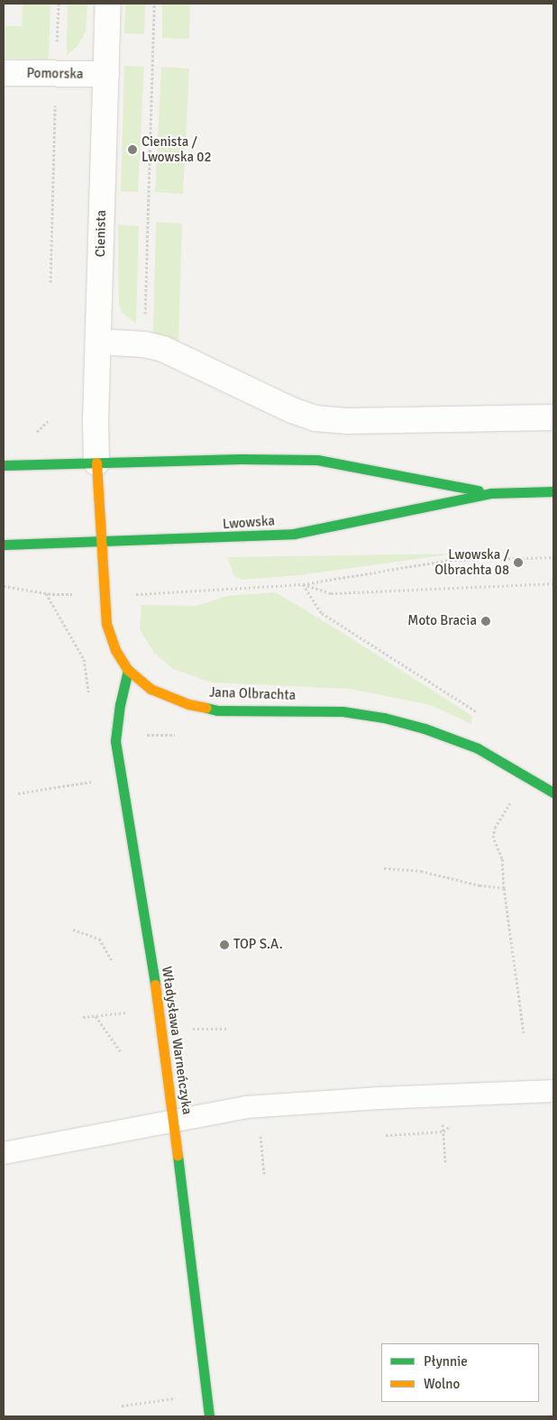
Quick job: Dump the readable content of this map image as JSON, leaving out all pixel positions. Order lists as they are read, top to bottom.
{
  "streets": {
    "street": [
      "Pomorska",
      "Cienista",
      "Lwowska",
      "Jana Olbrachta",
      "Władysława Warneńczyka"
    ]
  },
  "crossings": [
    ["Pomorska", "Cienista"],
    ["Cienista", "Lwowska"],
    ["Cienista", "Jana Olbrachta"],
    ["Lwowska", "Jana Olbrachta"],
    ["Jana Olbrachta", "Władysława Warneńczyka"]
  ],
  "places": [
    "Cienista / Lwowska 02",
    "Lwowska / Olbrachta 08",
    "Moto Bracia",
    "TOP S.A."
  ],
  "legend": ["Płynnie", "Wolno"]
}
